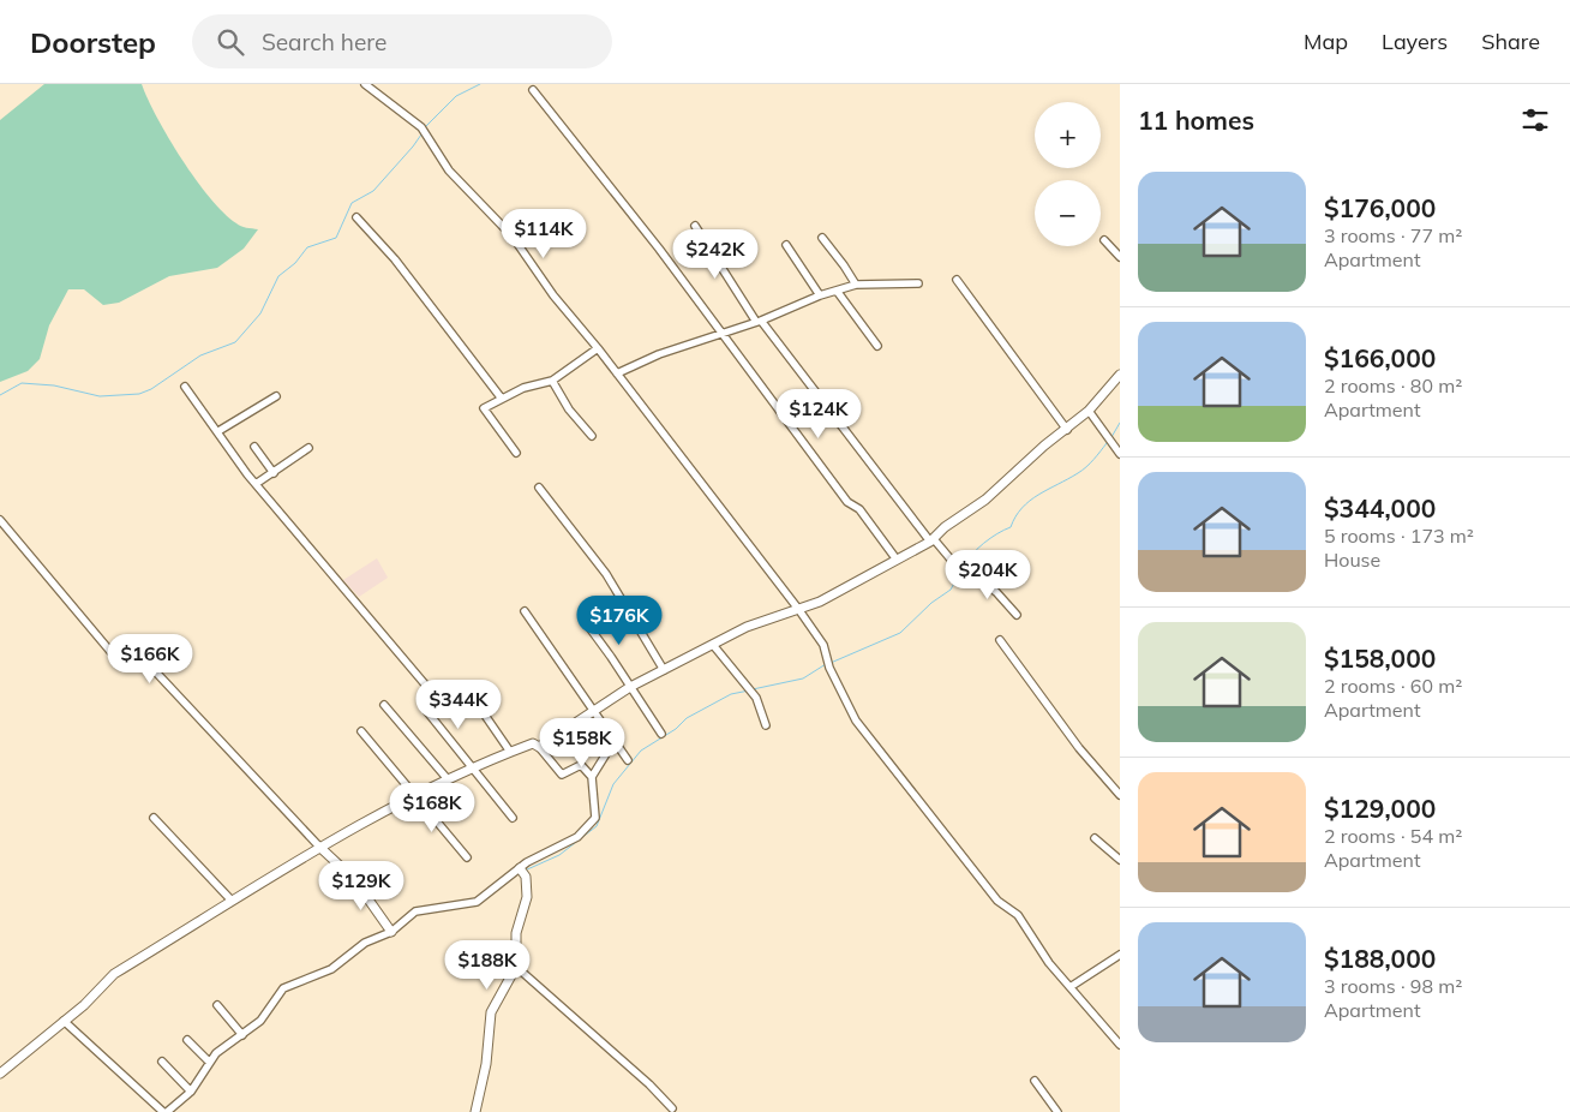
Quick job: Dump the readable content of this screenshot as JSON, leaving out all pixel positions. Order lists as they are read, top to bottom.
{
  "page": {
    "header": "Doorstep",
    "search": "Search here",
    "nav": ["Map", "Layers", "Share"],
    "heading": "11 homes",
    "map_buttons": ["+", "−"],
    "list": [
      {
        "name": "$176,000",
        "note": "3 rooms · 77 m² · Apartment"
      },
      {
        "name": "$166,000",
        "note": "2 rooms · 80 m² · Apartment"
      },
      {
        "name": "$344,000",
        "note": "5 rooms · 173 m² · House"
      },
      {
        "name": "$158,000",
        "note": "2 rooms · 60 m² · Apartment"
      },
      {
        "name": "$129,000",
        "note": "2 rooms · 54 m² · Apartment"
      },
      {
        "name": "$188,000",
        "note": "3 rooms · 98 m² · Apartment"
      }
    ],
    "price": [
      "$114K",
      "$242K",
      "$124K",
      "$204K",
      "$176K",
      "$166K",
      "$344K",
      "$158K",
      "$168K",
      "$129K",
      "$188K"
    ]
  }
}
